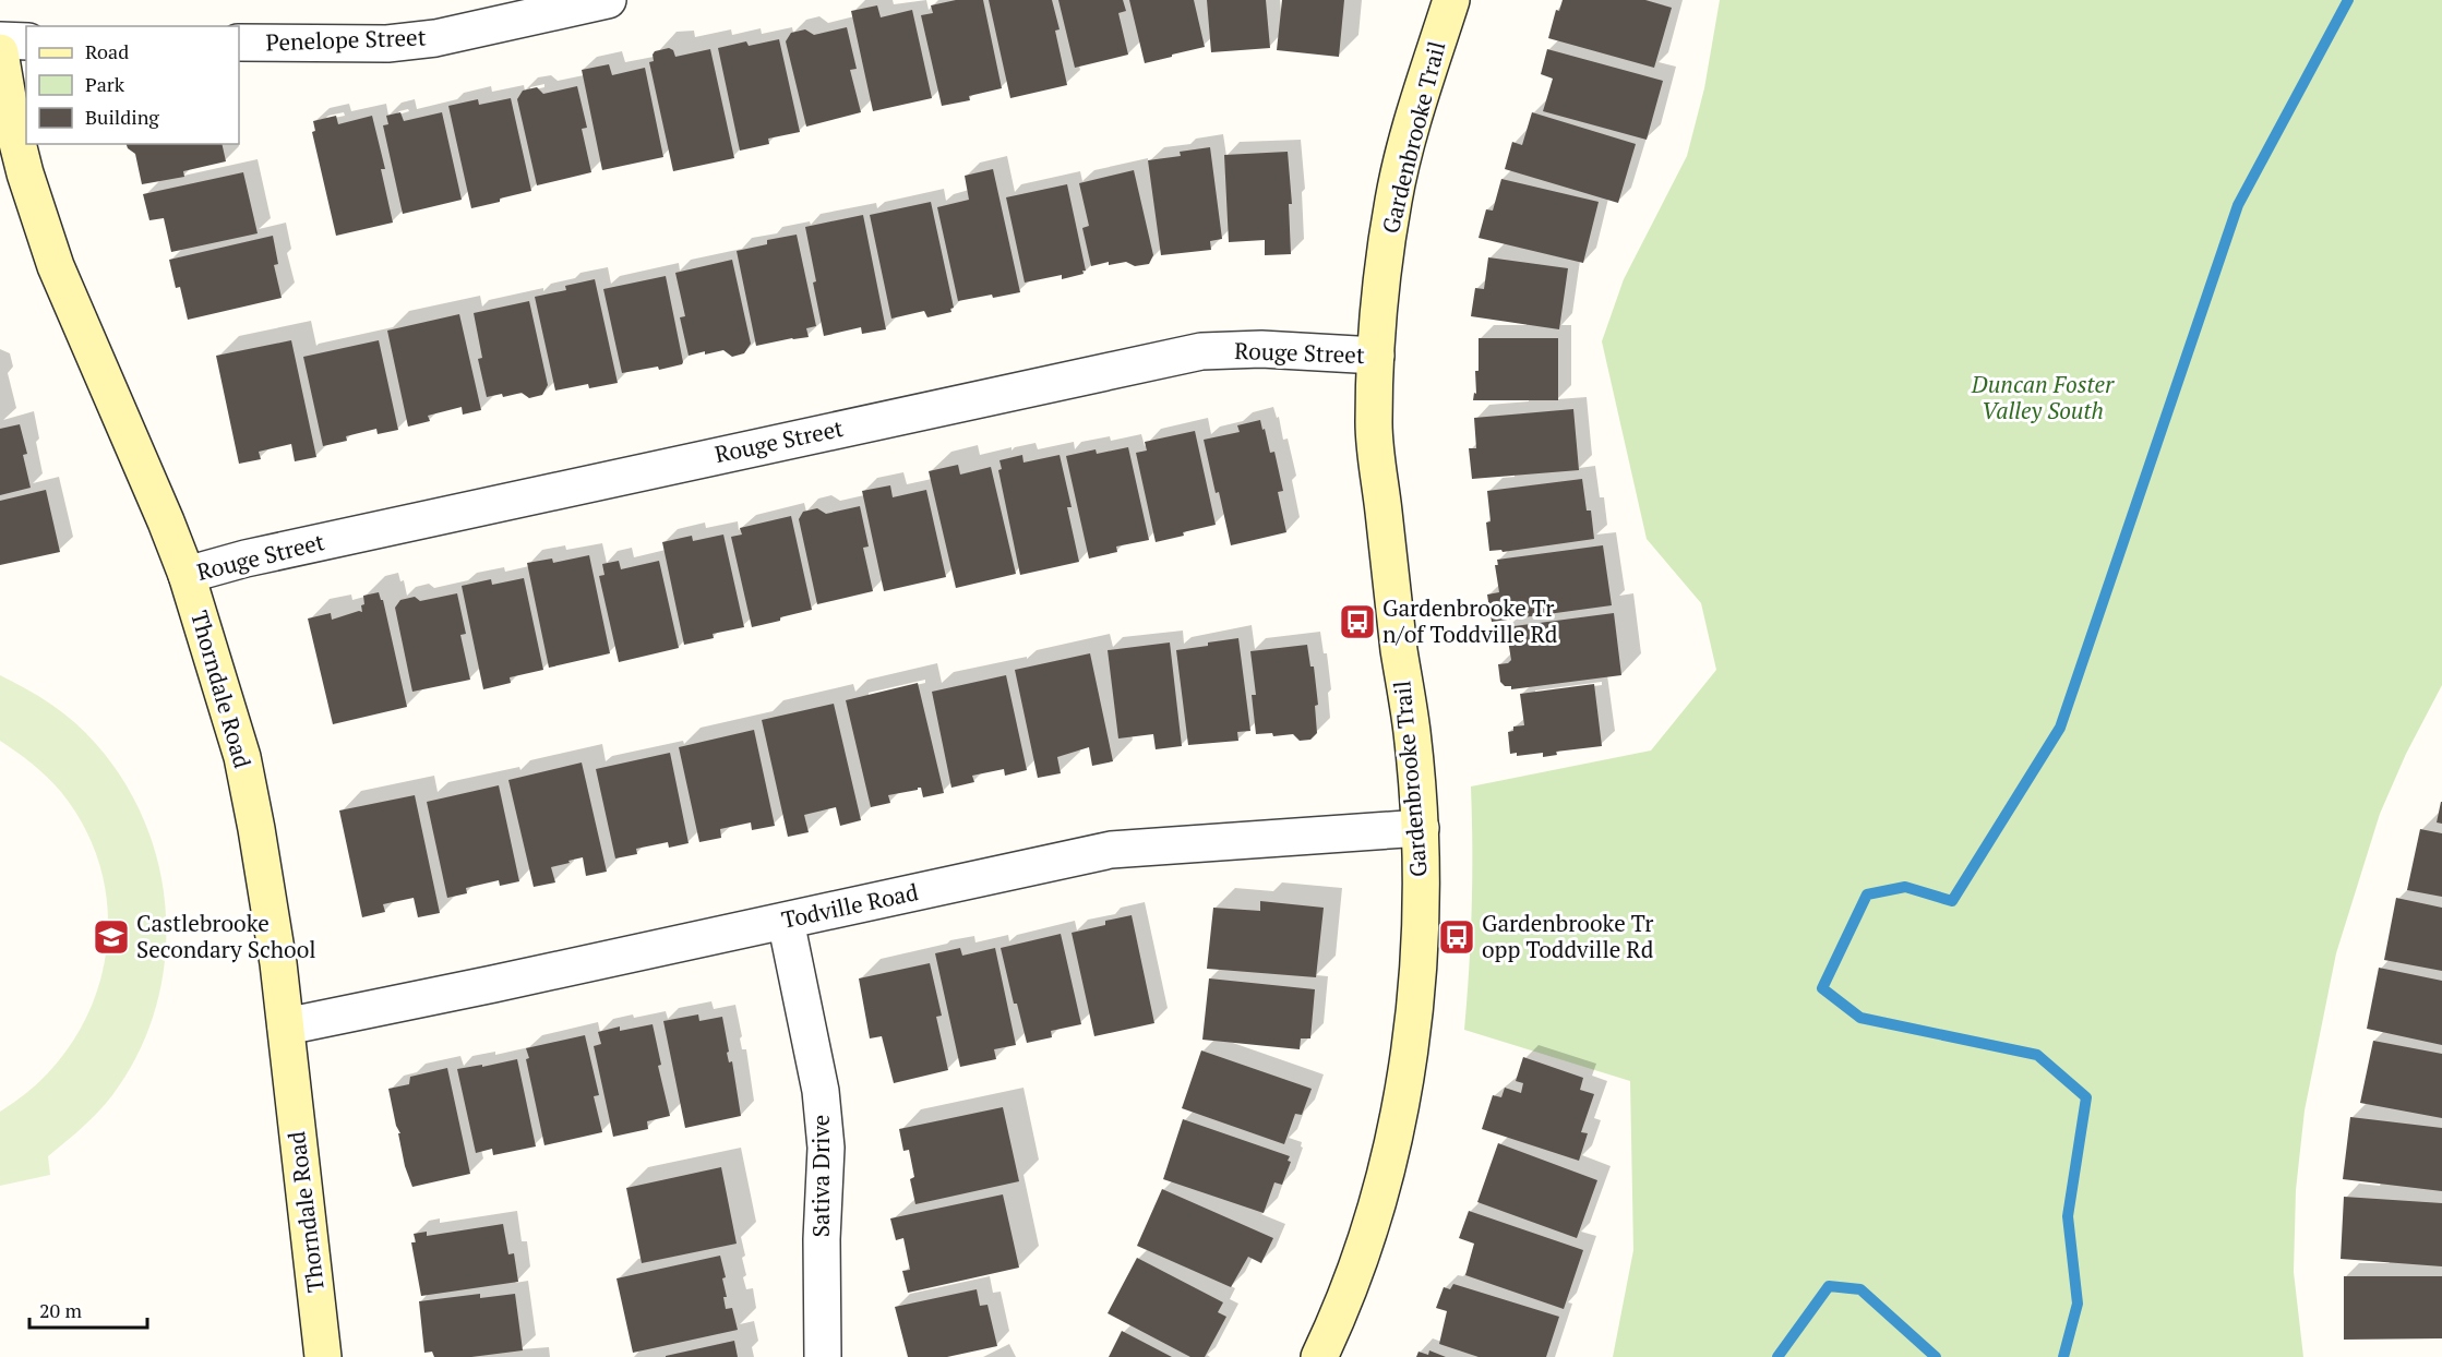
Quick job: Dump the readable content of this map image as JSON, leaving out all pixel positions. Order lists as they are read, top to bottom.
{
  "streets": {
    "street": [
      "Penelope Street",
      "Gardenbrooke Trail",
      "Rouge Street",
      "Thorndale Road",
      "Todville Road",
      "Sativa Drive"
    ]
  },
  "crossings": [
    ["Gardenbrooke Trail", "Rouge Street"],
    ["Gardenbrooke Trail", "Todville Road"],
    ["Rouge Street", "Thorndale Road"],
    ["Thorndale Road", "Todville Road"],
    ["Todville Road", "Sativa Drive"]
  ],
  "parks": ["Duncan Foster Valley South"],
  "places": {
    "bus stop": ["Gardenbrooke Tr n/of Toddville Rd", "Gardenbrooke Tr opp Toddville Rd"],
    "school or university": ["Castlebrooke Secondary School"]
  },
  "legend": ["Road", "Park", "Building"],
  "scale_bar": "20 m"
}
